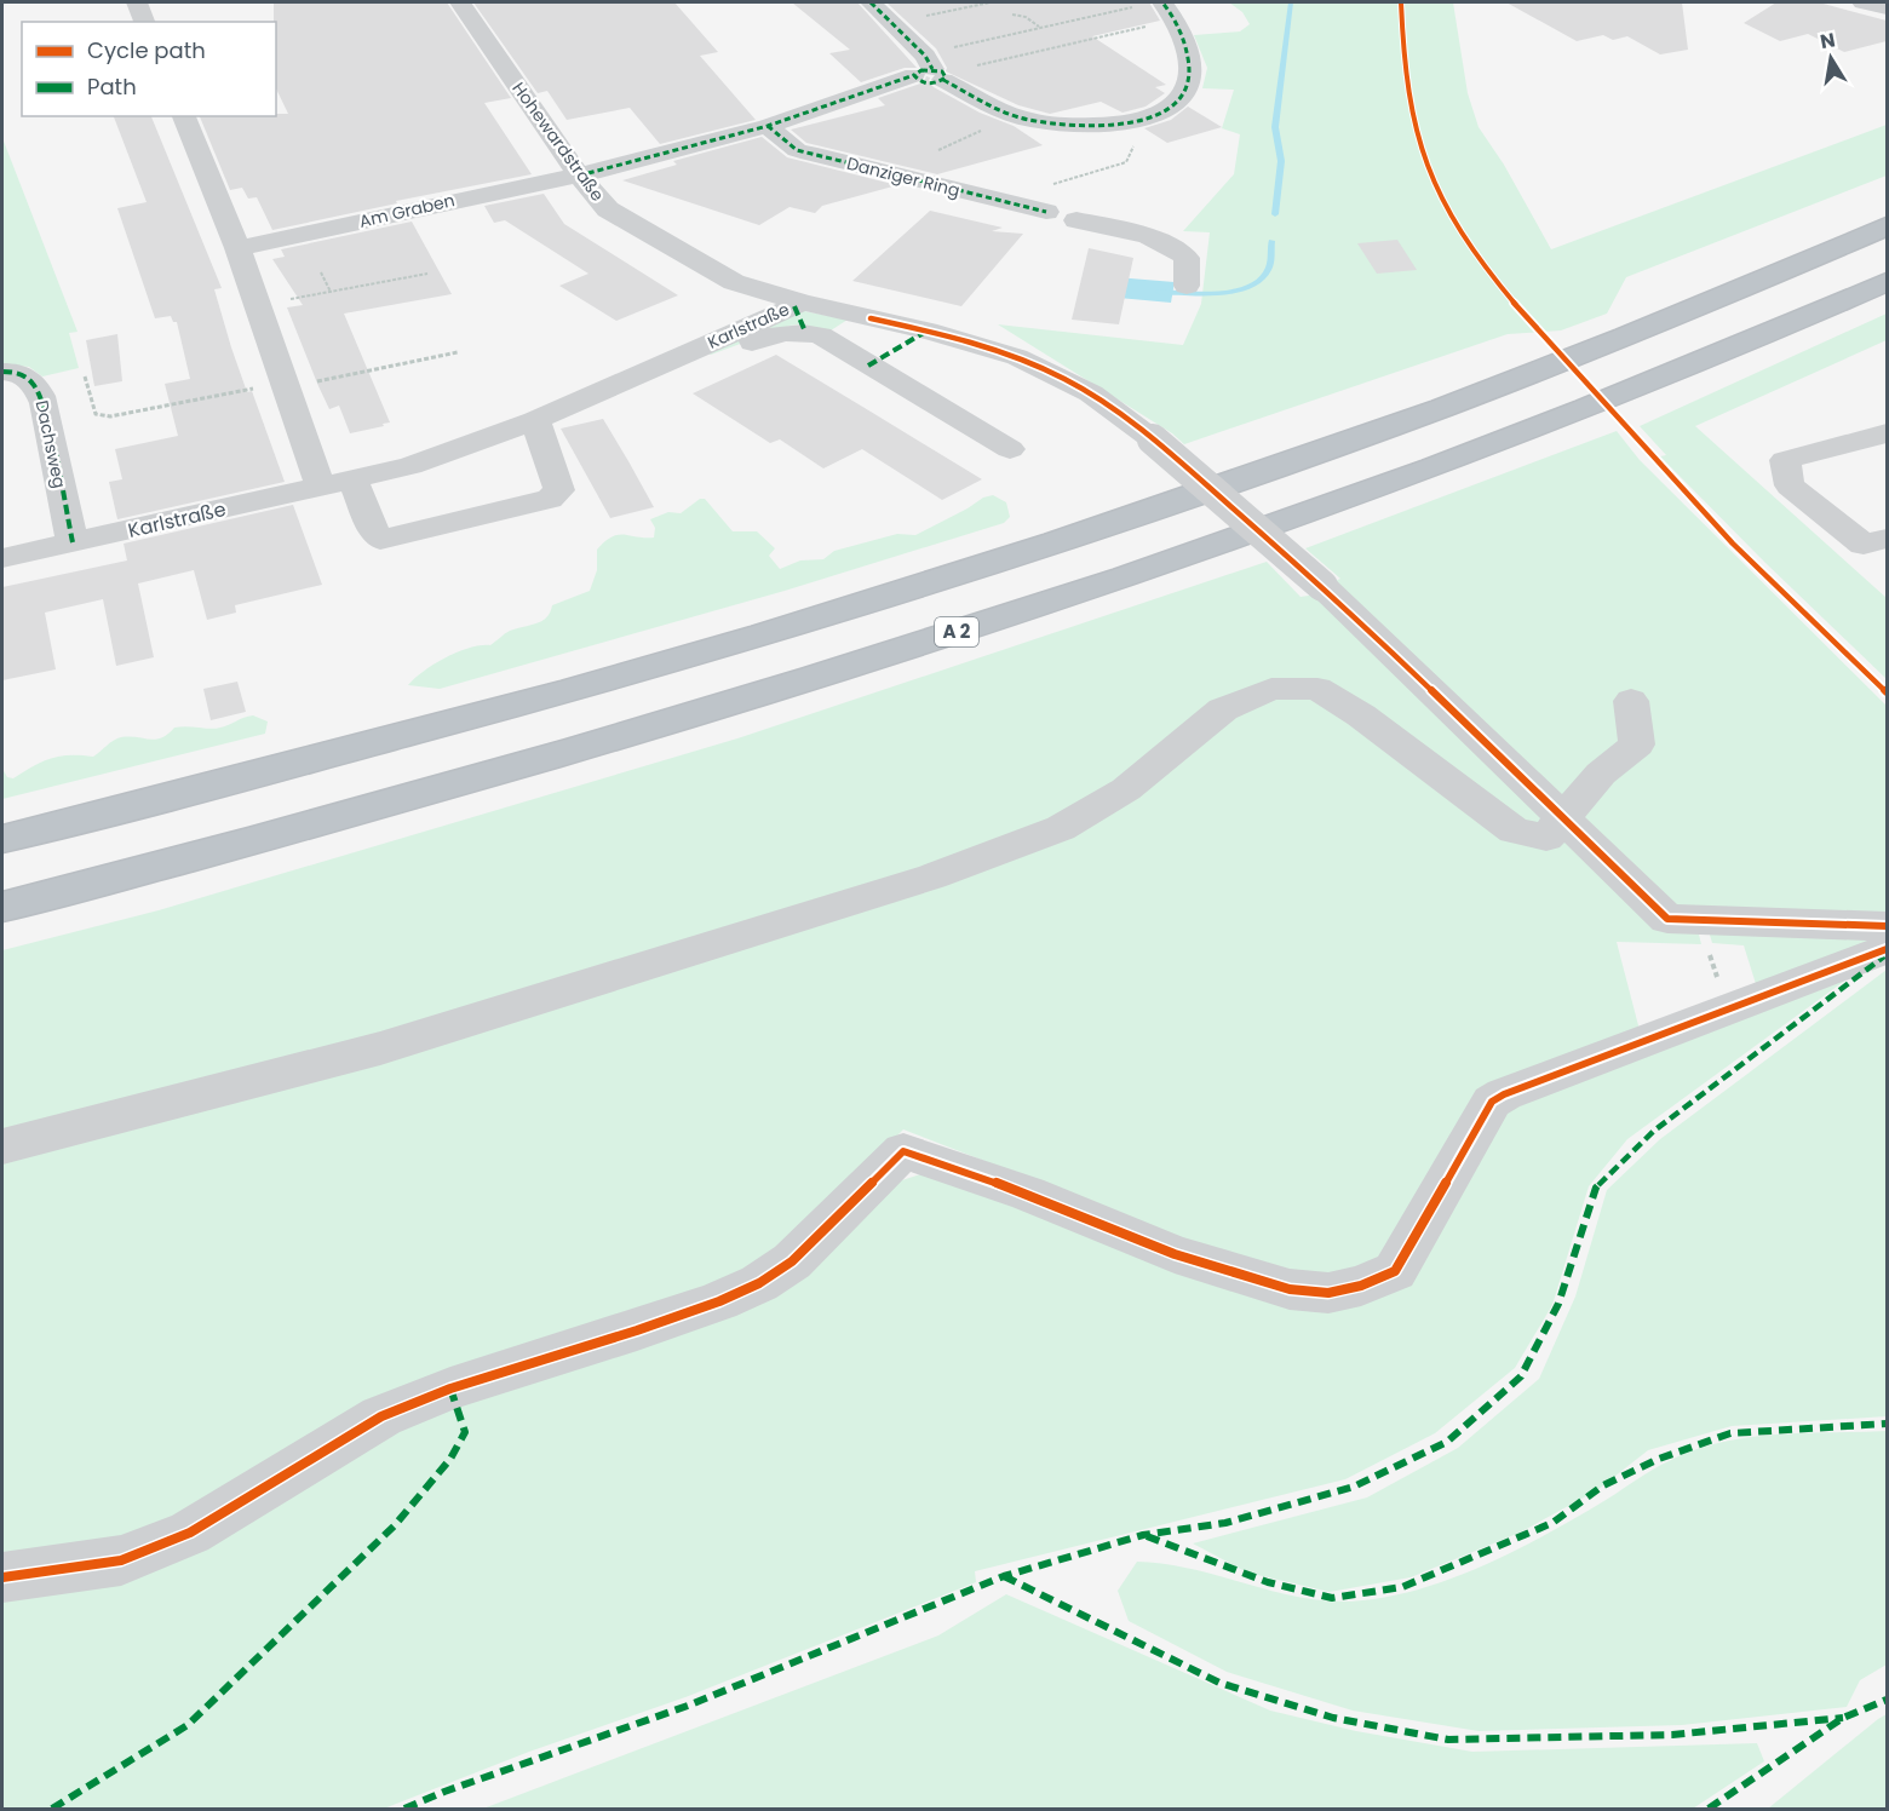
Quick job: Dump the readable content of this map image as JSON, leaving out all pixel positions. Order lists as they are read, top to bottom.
{
  "streets": {
    "highway": ["A 2"],
    "street": [
      "Hohewardstraße",
      "Danziger Ring",
      "Am Graben",
      "Karlstraße",
      "Dachsweg"
    ]
  },
  "crossings": [
    ["Hohewardstraße", "Am Graben"],
    ["Hohewardstraße", "Karlstraße"],
    ["Karlstraße", "Dachsweg"]
  ],
  "legend": ["Cycle path", "Path"],
  "north": "top"
}
